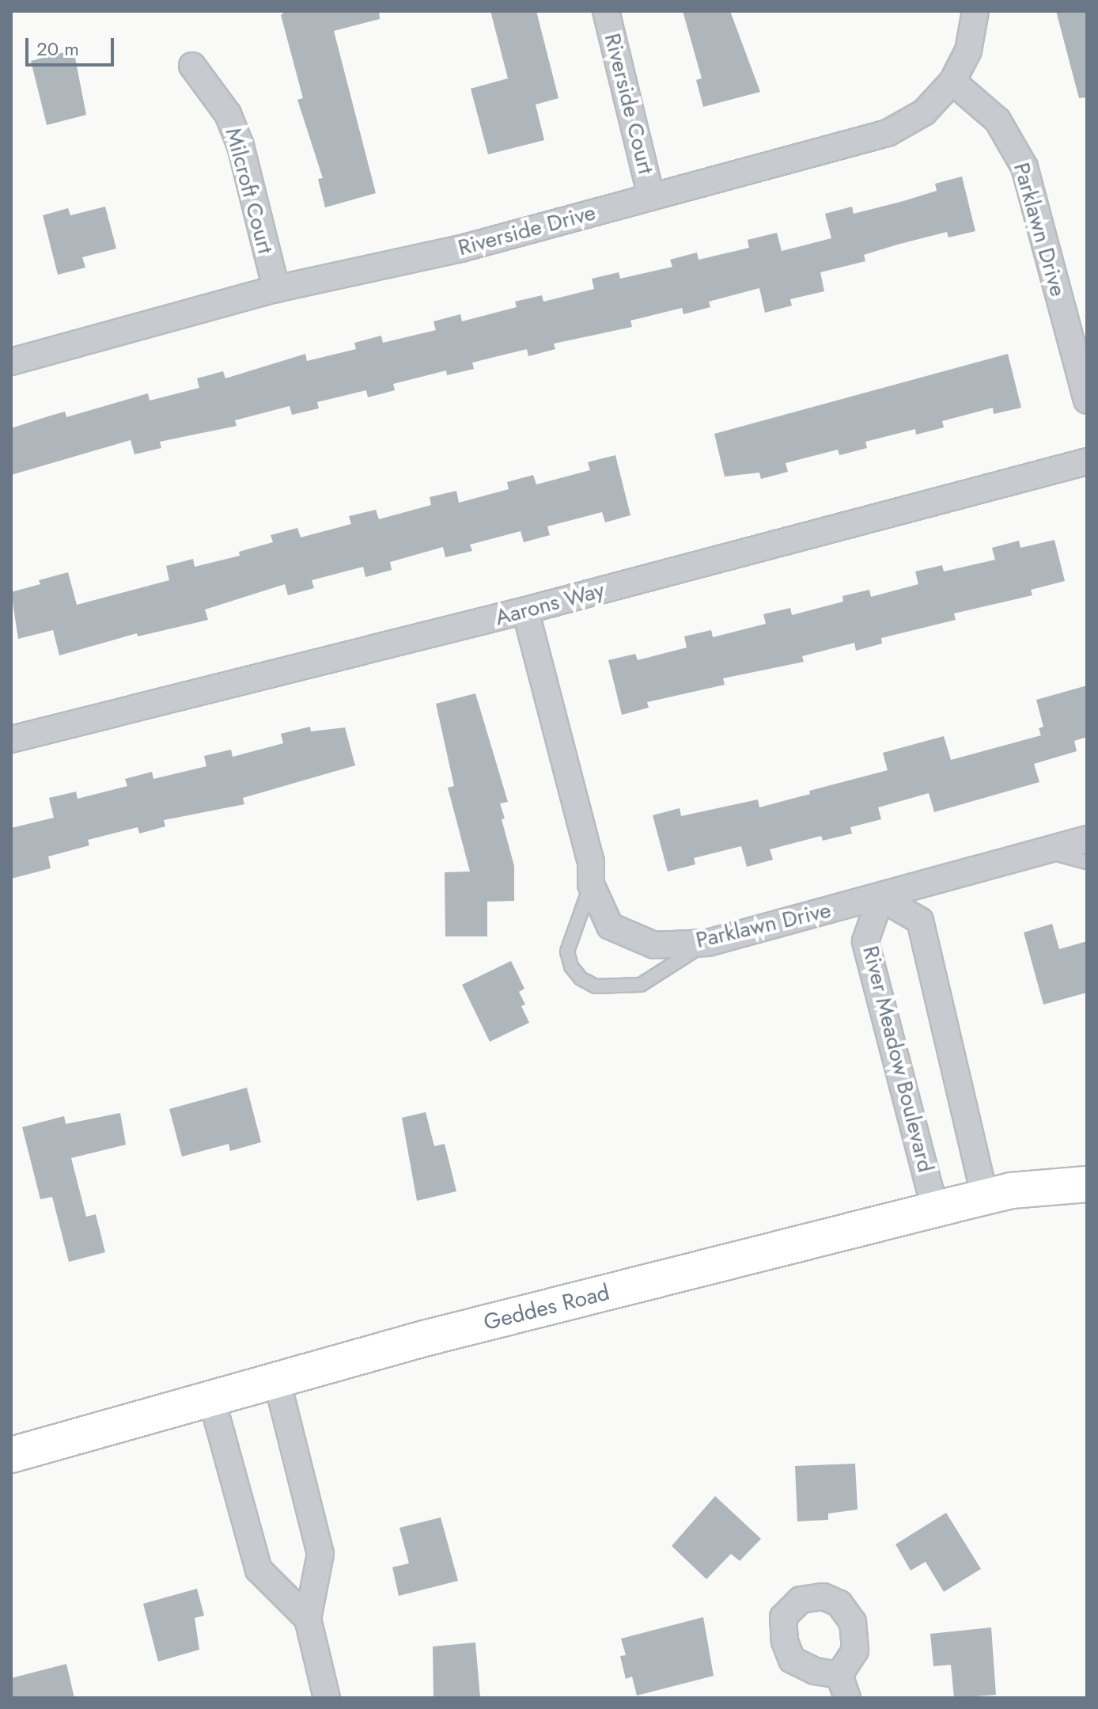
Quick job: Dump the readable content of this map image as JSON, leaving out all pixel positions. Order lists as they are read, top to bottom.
{
  "streets": {
    "main road": ["Geddes Road"],
    "street": [
      "Riverside Court",
      "Milcroft Court",
      "Parklawn Drive",
      "Riverside Drive",
      "Aarons Way",
      "River Meadow Boulevard"
    ]
  },
  "crossings": [
    ["Riverside Court", "Riverside Drive"],
    ["Milcroft Court", "Riverside Drive"],
    ["Parklawn Drive", "Riverside Drive"],
    ["Parklawn Drive", "Aarons Way"],
    ["Parklawn Drive", "River Meadow Boulevard"],
    ["River Meadow Boulevard", "Geddes Road"]
  ],
  "scale_bar": "20 m"
}
